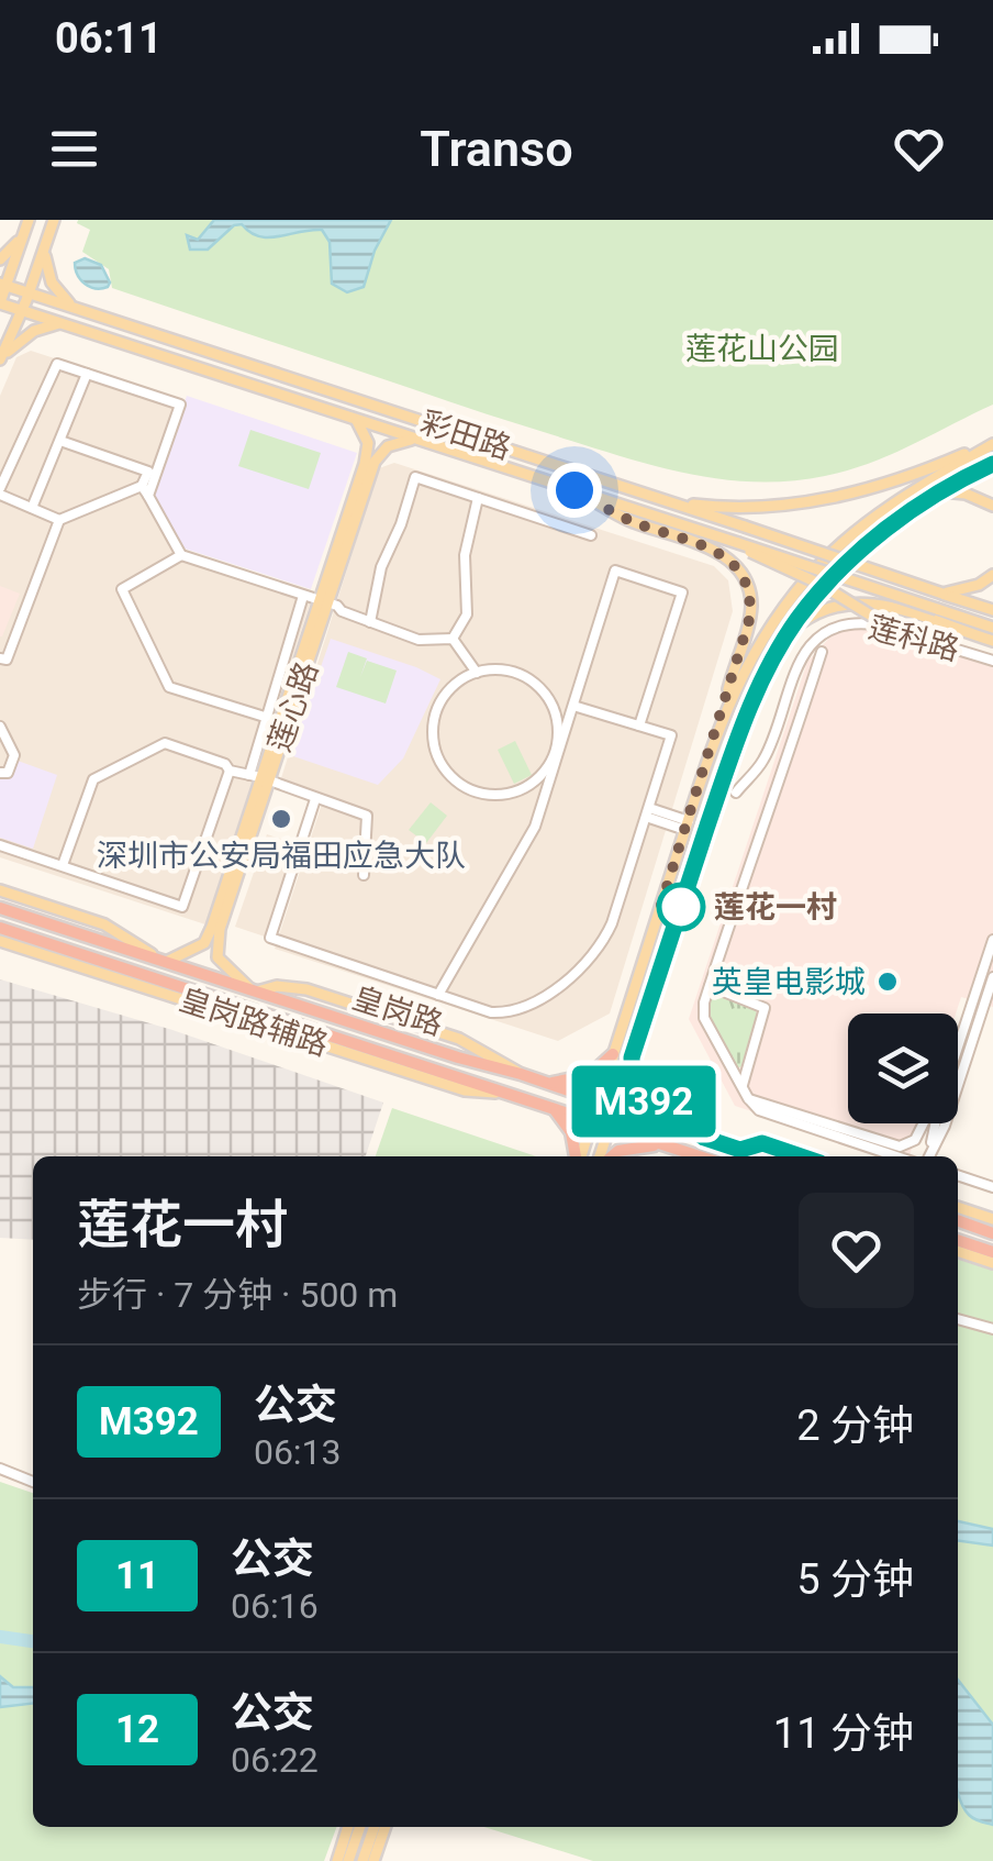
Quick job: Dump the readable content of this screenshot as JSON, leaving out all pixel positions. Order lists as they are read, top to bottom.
{
  "streets": {
    "highway": ["皇岗路"],
    "main road": ["彩田路", "莲心路", "皇岗路辅路"],
    "street": ["莲科路"]
  },
  "crossings": [
    ["彩田路", "莲心路"],
    ["莲心路", "皇岗路"],
    ["莲心路", "皇岗路辅路"],
    ["皇岗路", "皇岗路辅路"]
  ],
  "parks": ["莲花山公园"],
  "places": ["深圳市公安局福田应急大队", "莲花一村", "英皇电影城"],
  "lines": ["bus line M392"],
  "page": {
    "status": "06:11",
    "header": "Transo",
    "on_map": "M392",
    "heading": ["莲花一村", "步行 · 7 分钟 · 500 m"],
    "list": [
      {
        "mark": "M392",
        "name": "公交",
        "note": "06:13",
        "value": "2 分钟"
      },
      {
        "mark": "11",
        "name": "公交",
        "note": "06:16",
        "value": "5 分钟"
      },
      {
        "mark": "12",
        "name": "公交",
        "note": "06:22",
        "value": "11 分钟"
      }
    ]
  }
}
